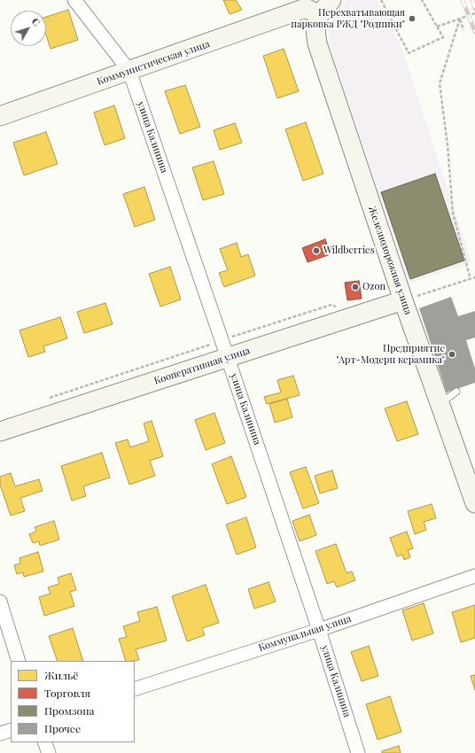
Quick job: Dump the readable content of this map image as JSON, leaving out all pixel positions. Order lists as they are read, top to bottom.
{
  "streets": {
    "street": [
      "Коммунистическая улица",
      "улица Калинина",
      "Железнодорожная улица",
      "Кооперативная улица",
      "Коммунальная улица"
    ]
  },
  "crossings": [
    ["Коммунистическая улица", "улица Калинина"],
    ["Коммунистическая улица", "Железнодорожная улица"],
    ["улица Калинина", "Кооперативная улица"],
    ["улица Калинина", "Коммунальная улица"],
    ["Железнодорожная улица", "Кооперативная улица"]
  ],
  "places": [
    "Перехватывающая парковка РЖД \"Родники\"",
    "Wildberries",
    "Ozon",
    "Предприятие \"Арт-Модерн керамика\""
  ],
  "legend": [
    "Жильё",
    "Торговля",
    "Промзона",
    "Прочее"
  ],
  "north": "top right"
}
